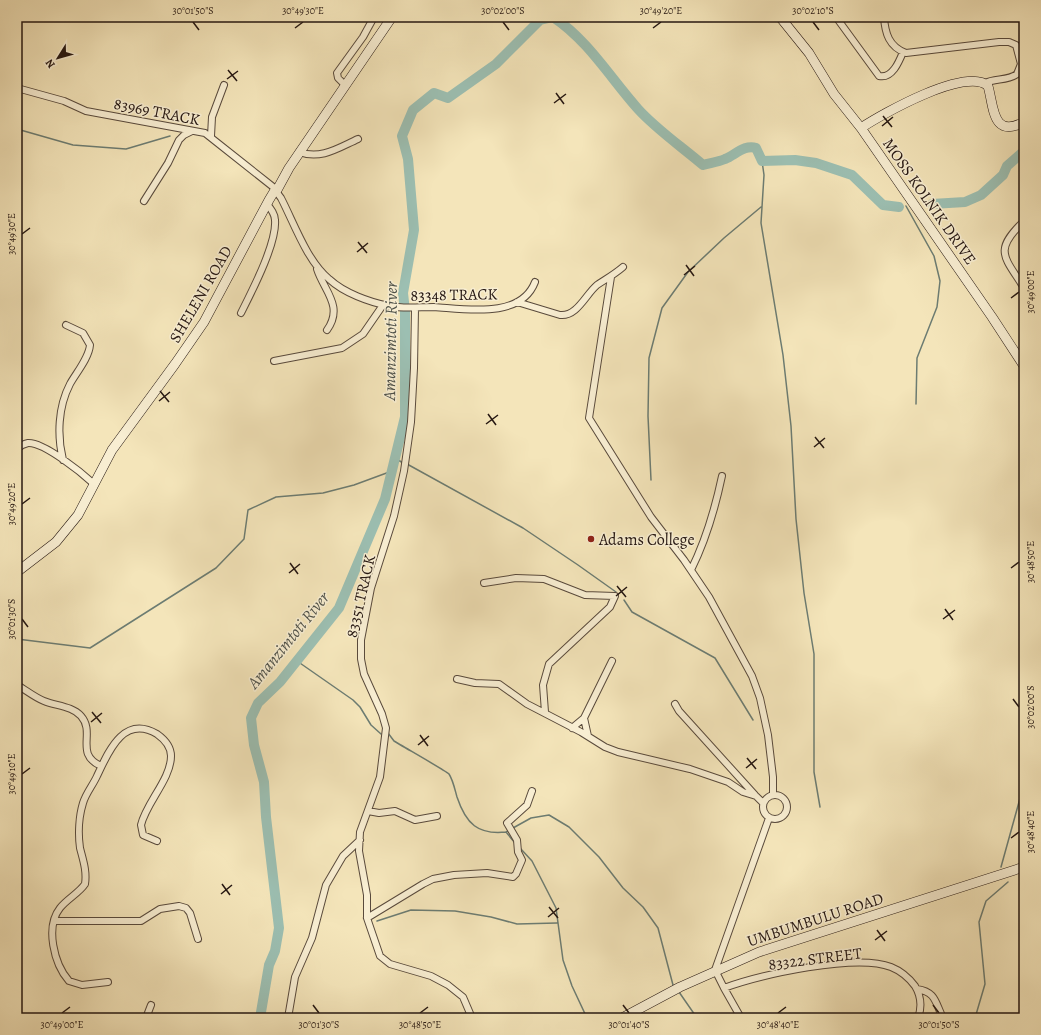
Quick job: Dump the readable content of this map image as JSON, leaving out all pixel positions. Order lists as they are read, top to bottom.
{
  "streets": {
    "street": [
      "83969 TRACK",
      "MOSS KOLNIK DRIVE",
      "SHELENI ROAD",
      "83348 TRACK",
      "83351 TRACK",
      "UMBUMBULU ROAD",
      "83322 STREET"
    ]
  },
  "crossings": [
    ["83969 TRACK", "SHELENI ROAD"],
    ["83969 TRACK", "83348 TRACK"],
    ["SHELENI ROAD", "83348 TRACK"],
    ["83348 TRACK", "83351 TRACK"]
  ],
  "water": ["Amanzimtoti River"],
  "places": ["Adams College"],
  "north": "bottom left",
  "coordinates": [
    "30°01'50\"S",
    "30°49'30\"E",
    "30°02'00\"S",
    "30°49'20\"E",
    "30°02'10\"S",
    "30°49'00\"E",
    "30°48'50\"E",
    "30°01'30\"S",
    "30°49'10\"E",
    "30°48'40\"E",
    "30°01'40\"S"
  ]
}
